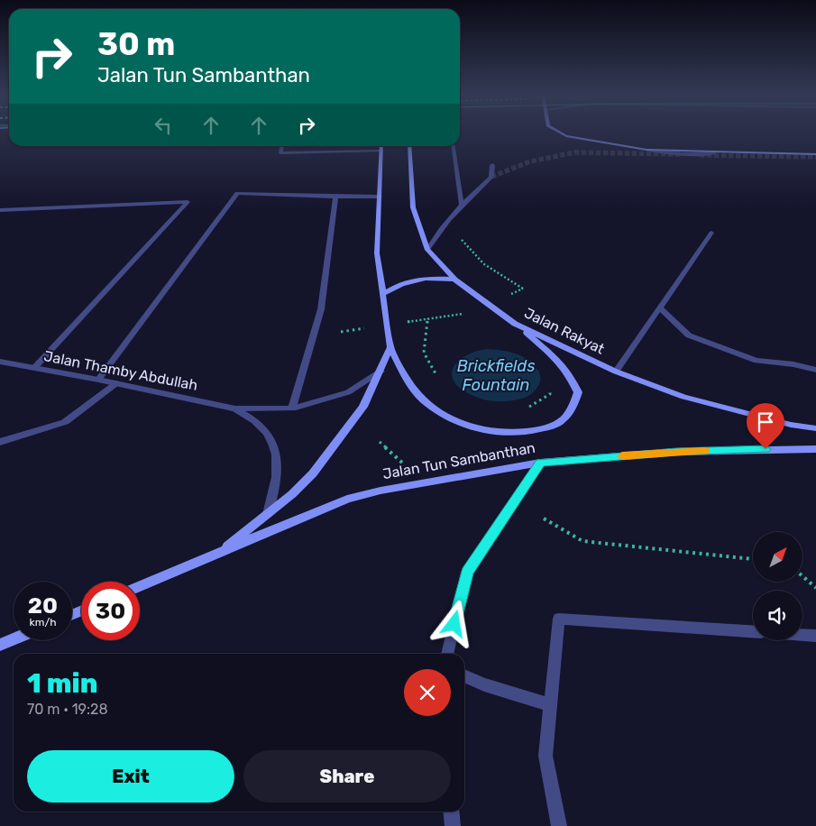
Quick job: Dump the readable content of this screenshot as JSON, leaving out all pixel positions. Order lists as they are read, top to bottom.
{
  "streets": {
    "main road": ["Jalan Rakyat", "Jalan Tun Sambanthan"],
    "street": ["Jalan Thamby Abdullah"]
  },
  "water": ["Brickfields Fountain"],
  "north": "top right",
  "page": {
    "turn": ["30 m", "Jalan Tun Sambanthan"],
    "speed": "20 km/h",
    "limit": "30",
    "heading": ["1 min", "70 m · 19:28"],
    "buttons": ["Exit", "Share"]
  }
}
